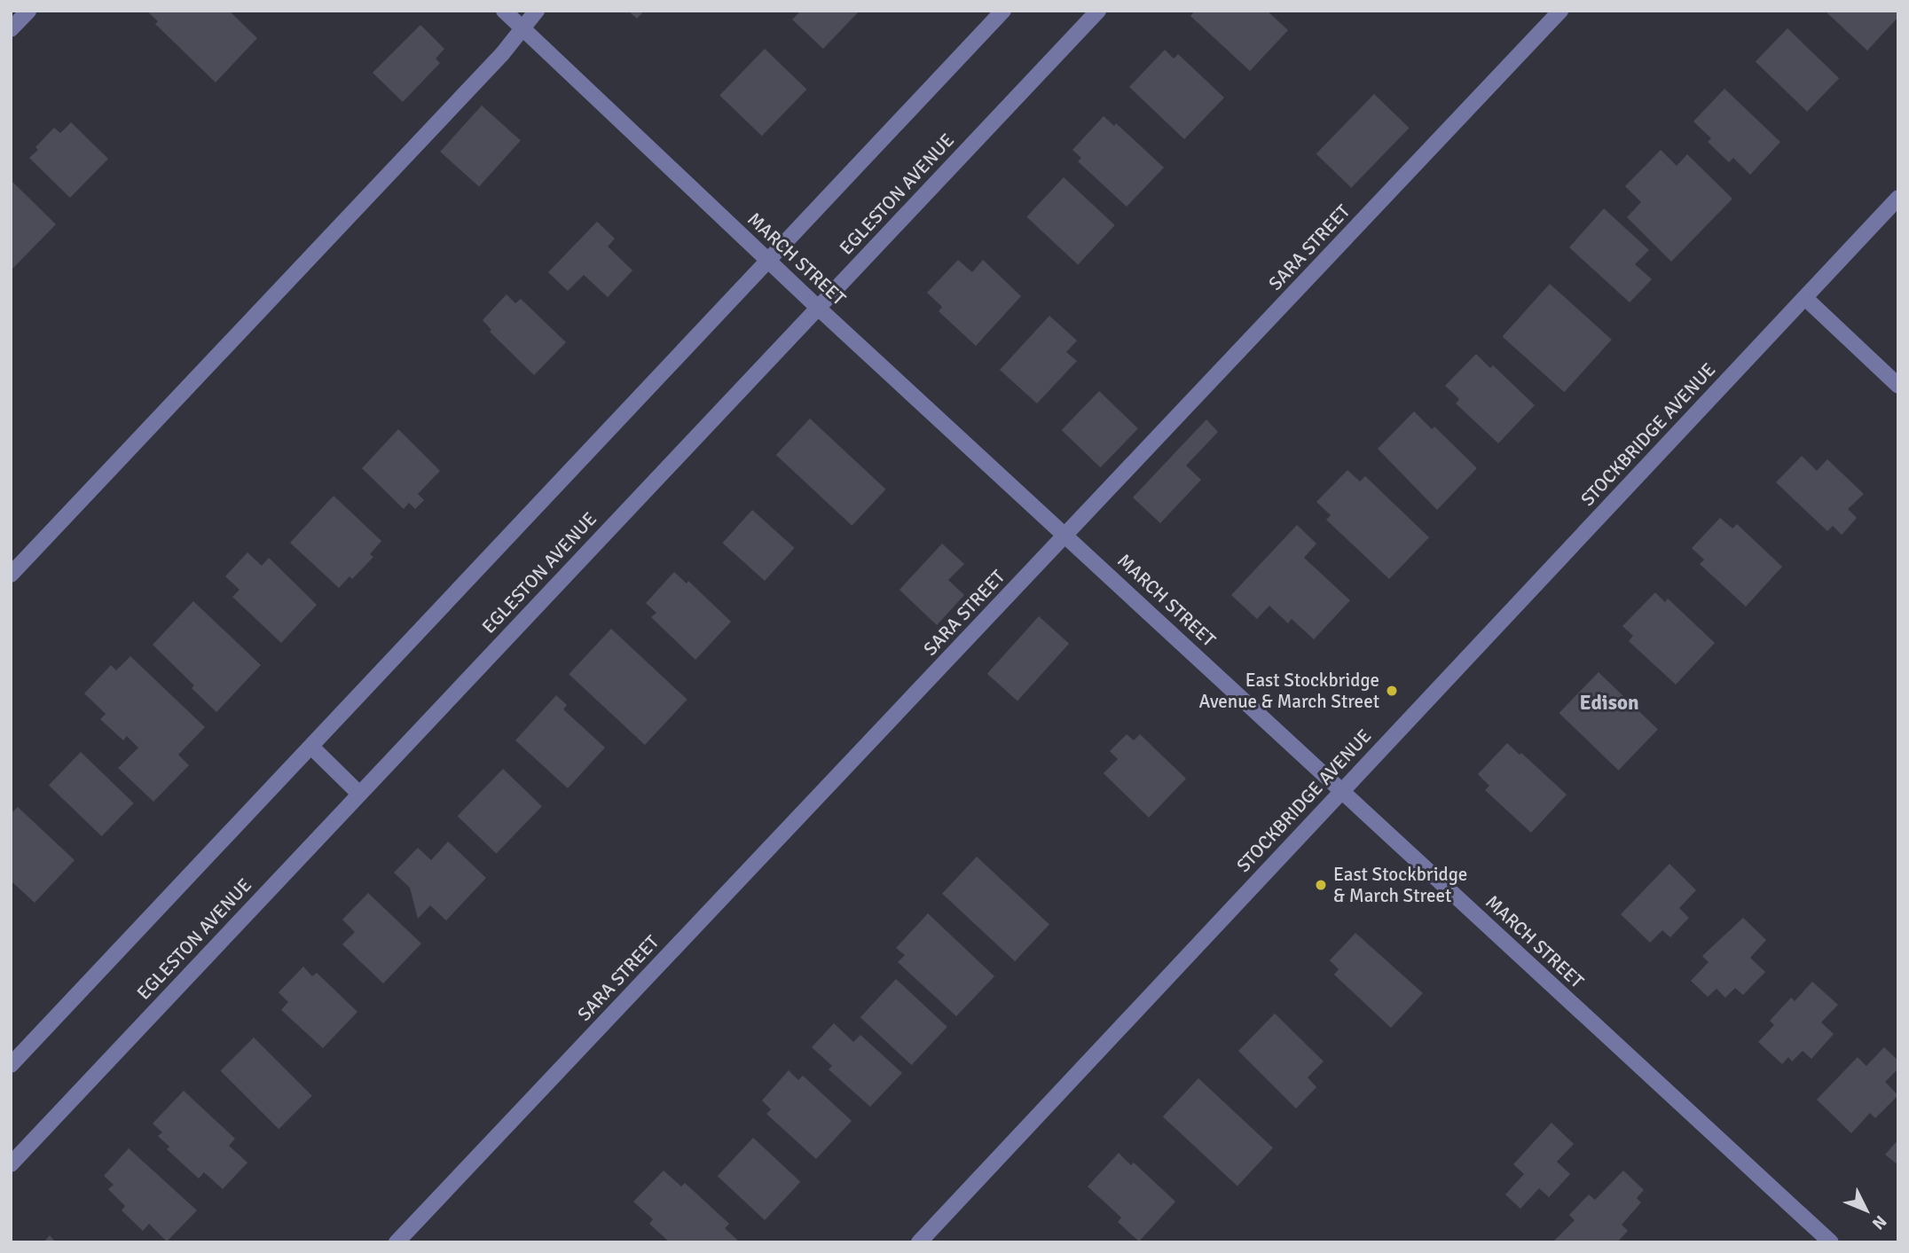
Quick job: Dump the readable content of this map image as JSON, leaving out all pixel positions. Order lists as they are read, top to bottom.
{
  "streets": {
    "street": [
      "EGLESTON AVENUE",
      "SARA STREET",
      "MARCH STREET",
      "STOCKBRIDGE AVENUE"
    ]
  },
  "crossings": [
    ["EGLESTON AVENUE", "MARCH STREET"],
    ["SARA STREET", "MARCH STREET"],
    ["MARCH STREET", "STOCKBRIDGE AVENUE"]
  ],
  "districts": ["Edison"],
  "places": ["East Stockbridge Avenue & March Street", "East Stockbridge & March Street"],
  "north": "bottom right"
}
